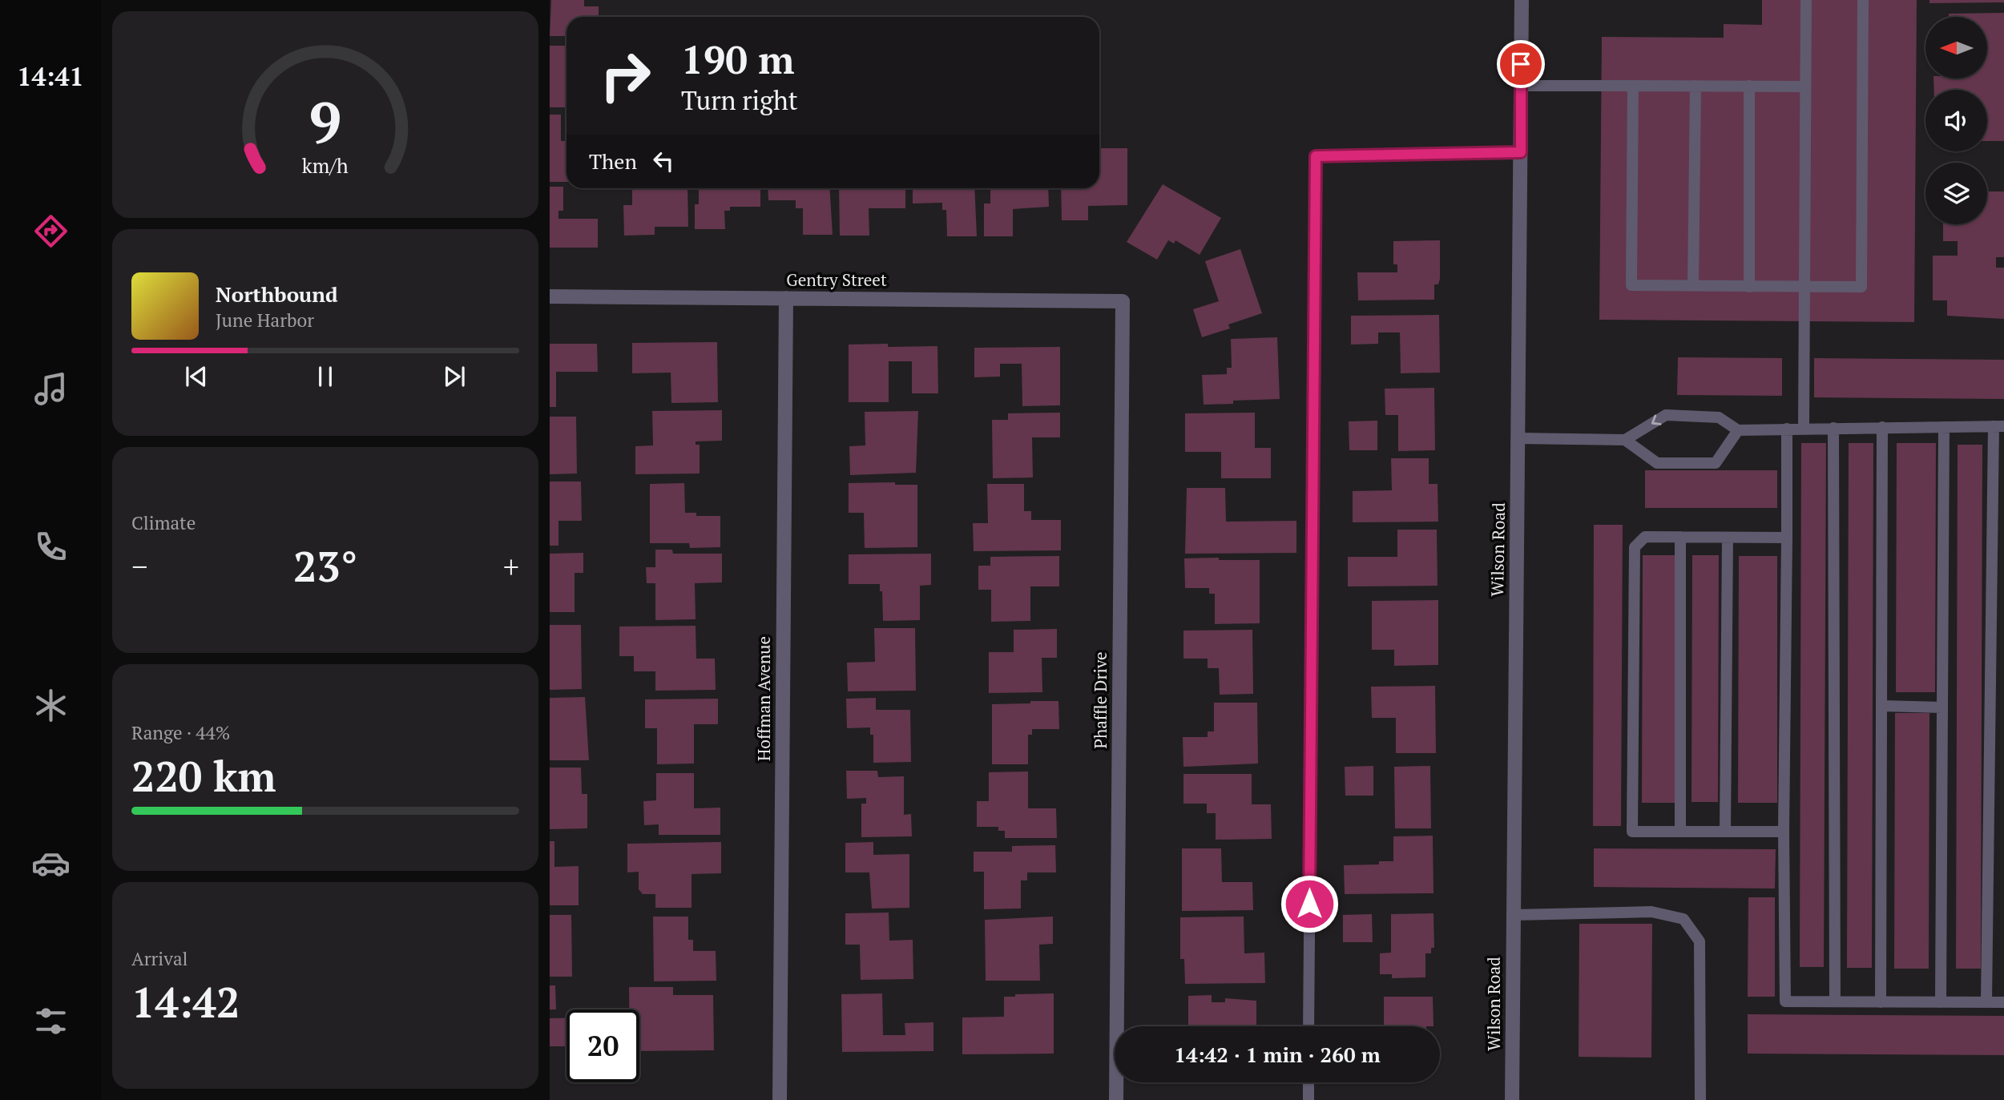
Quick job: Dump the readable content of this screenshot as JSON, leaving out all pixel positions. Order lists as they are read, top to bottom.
{
  "streets": {
    "street": [
      "Gentry Street",
      "Wilson Road",
      "Hoffman Avenue",
      "Phaffle Drive"
    ]
  },
  "crossings": [
    ["Gentry Street", "Hoffman Avenue"],
    ["Gentry Street", "Phaffle Drive"]
  ],
  "north": "left",
  "page": {
    "tabs": "14:41",
    "turn": ["190 m", "Turn right"],
    "then": "Then",
    "song": ["Northbound", "June Harbor"],
    "tile": [
      "Climate",
      ["Range · 44%", "220 km"],
      ["Arrival", "14:42"]
    ],
    "heat": ["−", "23°", "+"],
    "limit": "20",
    "trip": "14:42 · 1 min · 260 m",
    "gauge": ["9", "km/h"]
  }
}
